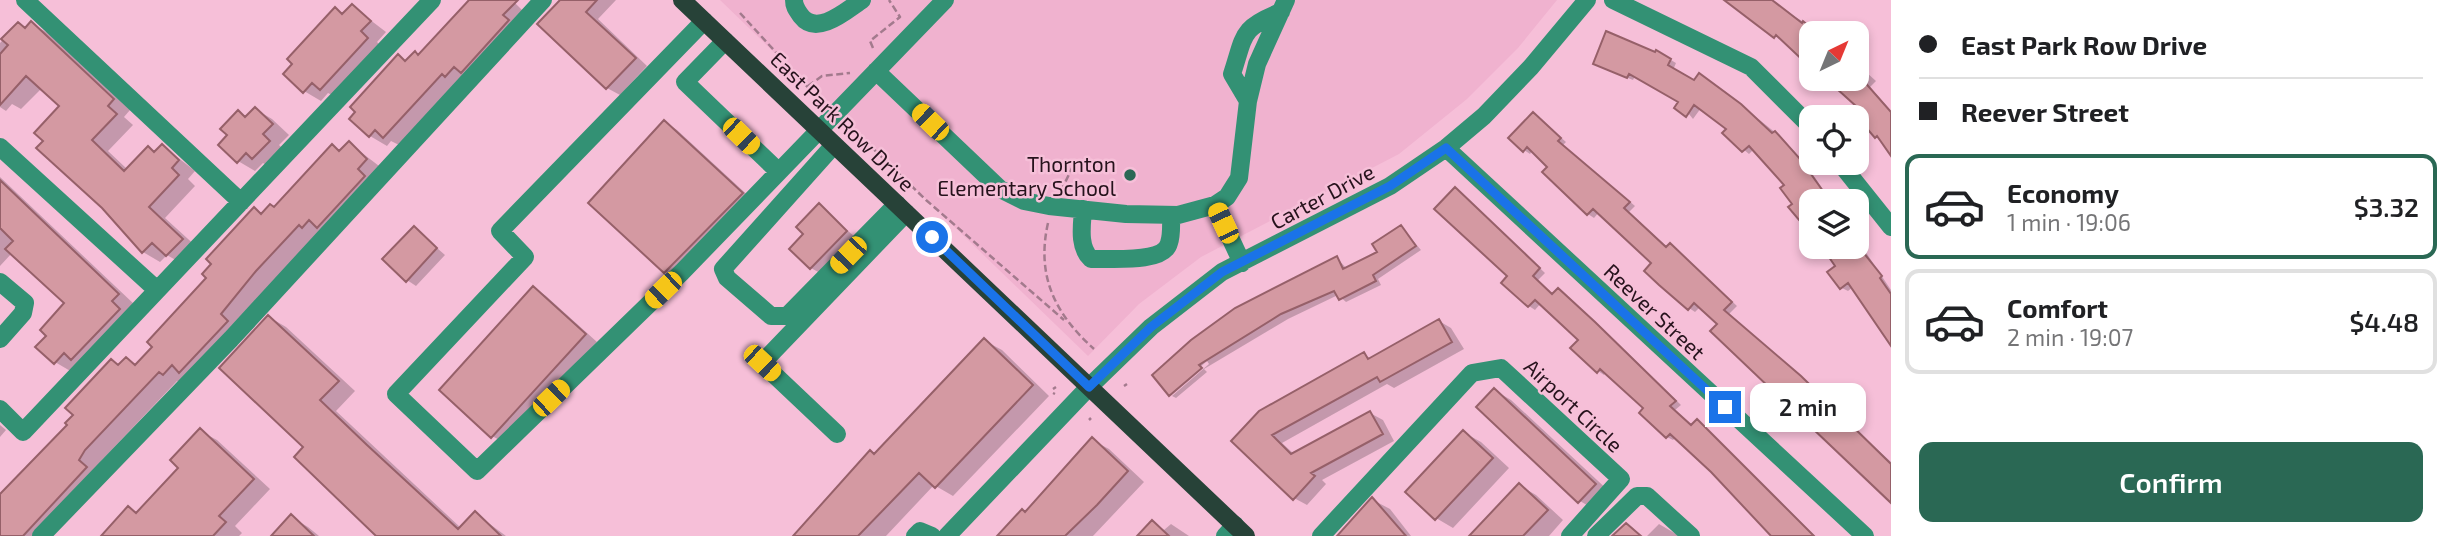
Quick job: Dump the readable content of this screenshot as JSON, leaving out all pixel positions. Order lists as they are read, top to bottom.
{
  "streets": {
    "main road": ["East Park Row Drive"],
    "street": ["Carter Drive", "Reever Street", "Airport Circle"]
  },
  "crossings": [
    ["East Park Row Drive", "Carter Drive"],
    ["Carter Drive", "Reever Street"]
  ],
  "places": ["Thornton Elementary School"],
  "north": "top right",
  "page": {
    "banner": ["East Park Row Drive", "Reever Street"],
    "list": [
      {
        "name": "Economy",
        "note": "1 min · 19:06",
        "value": "$3.32"
      },
      {
        "name": "Comfort",
        "note": "2 min · 19:07",
        "value": "$4.48"
      }
    ],
    "bubble": "2 min",
    "buttons": "Confirm"
  }
}
